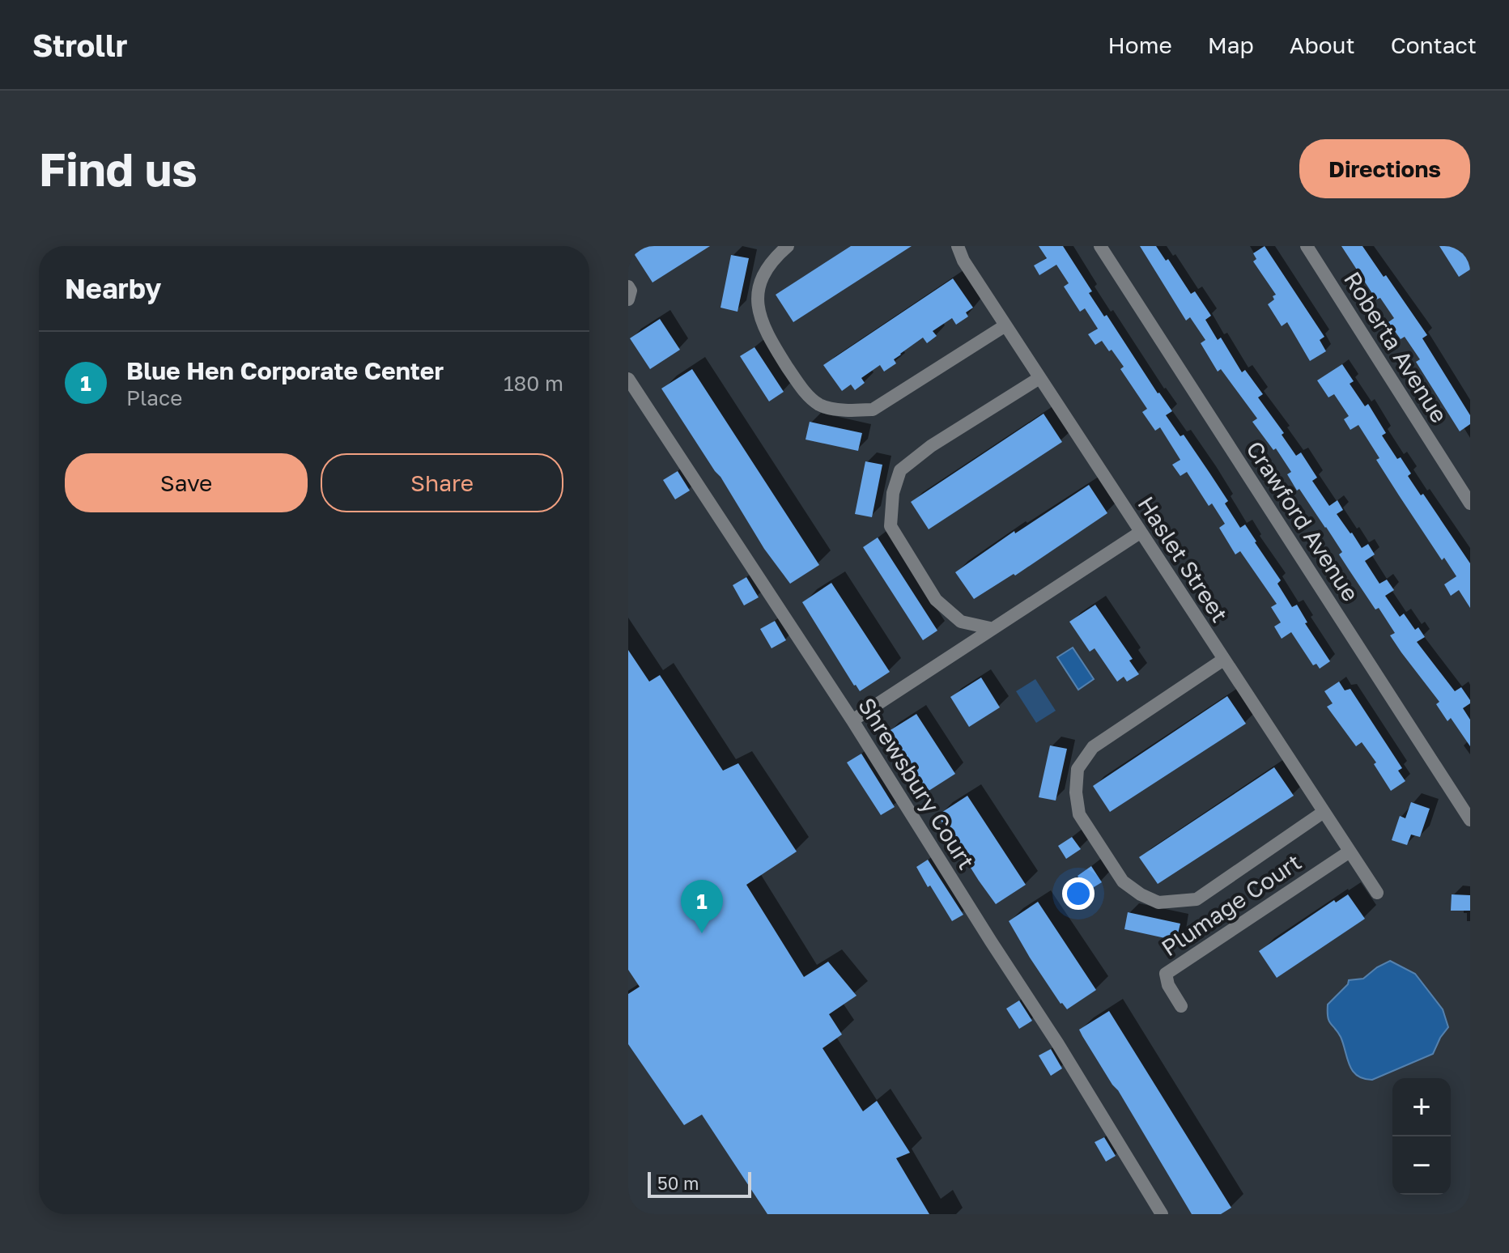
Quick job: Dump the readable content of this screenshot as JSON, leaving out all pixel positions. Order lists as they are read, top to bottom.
{
  "streets": {
    "street": [
      "Roberta Avenue",
      "Crawford Avenue",
      "Haslet Street",
      "Shrewsbury Court",
      "Plumage Court"
    ]
  },
  "crossings": [
    ["Haslet Street", "Plumage Court"]
  ],
  "scale_bar": "50 m",
  "page": {
    "header": "Strollr",
    "nav": [
      "Home",
      "Map",
      "About",
      "Contact"
    ],
    "buttons": [
      "Directions",
      ["Save", "Share"]
    ],
    "title": "Find us",
    "heading": "Nearby",
    "list": [
      {
        "mark": "1",
        "name": "Blue Hen Corporate Center",
        "note": "Place",
        "value": "180 m"
      }
    ],
    "pins": "1",
    "map_buttons": ["+", "−"],
    "scale": "50 m"
  }
}
